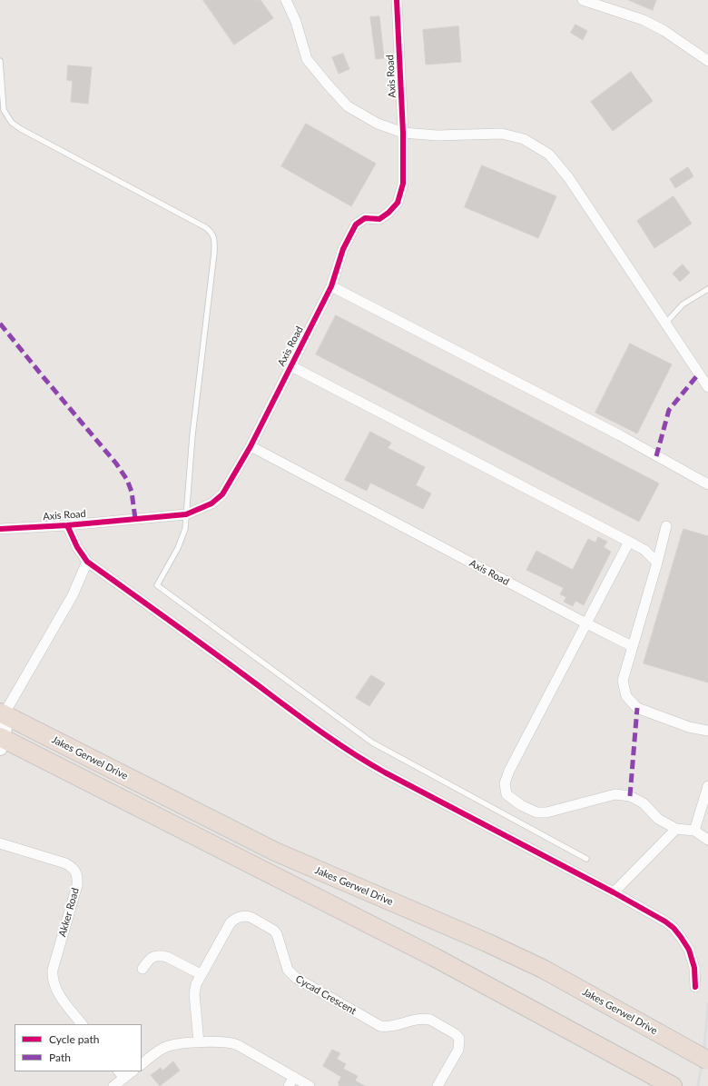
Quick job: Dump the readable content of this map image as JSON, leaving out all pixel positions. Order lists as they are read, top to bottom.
{
  "streets": {
    "highway": ["Jakes Gerwel Drive"],
    "street": ["Axis Road", "Akker Road", "Cycad Crescent"]
  },
  "legend": ["Cycle path", "Path"]
}
